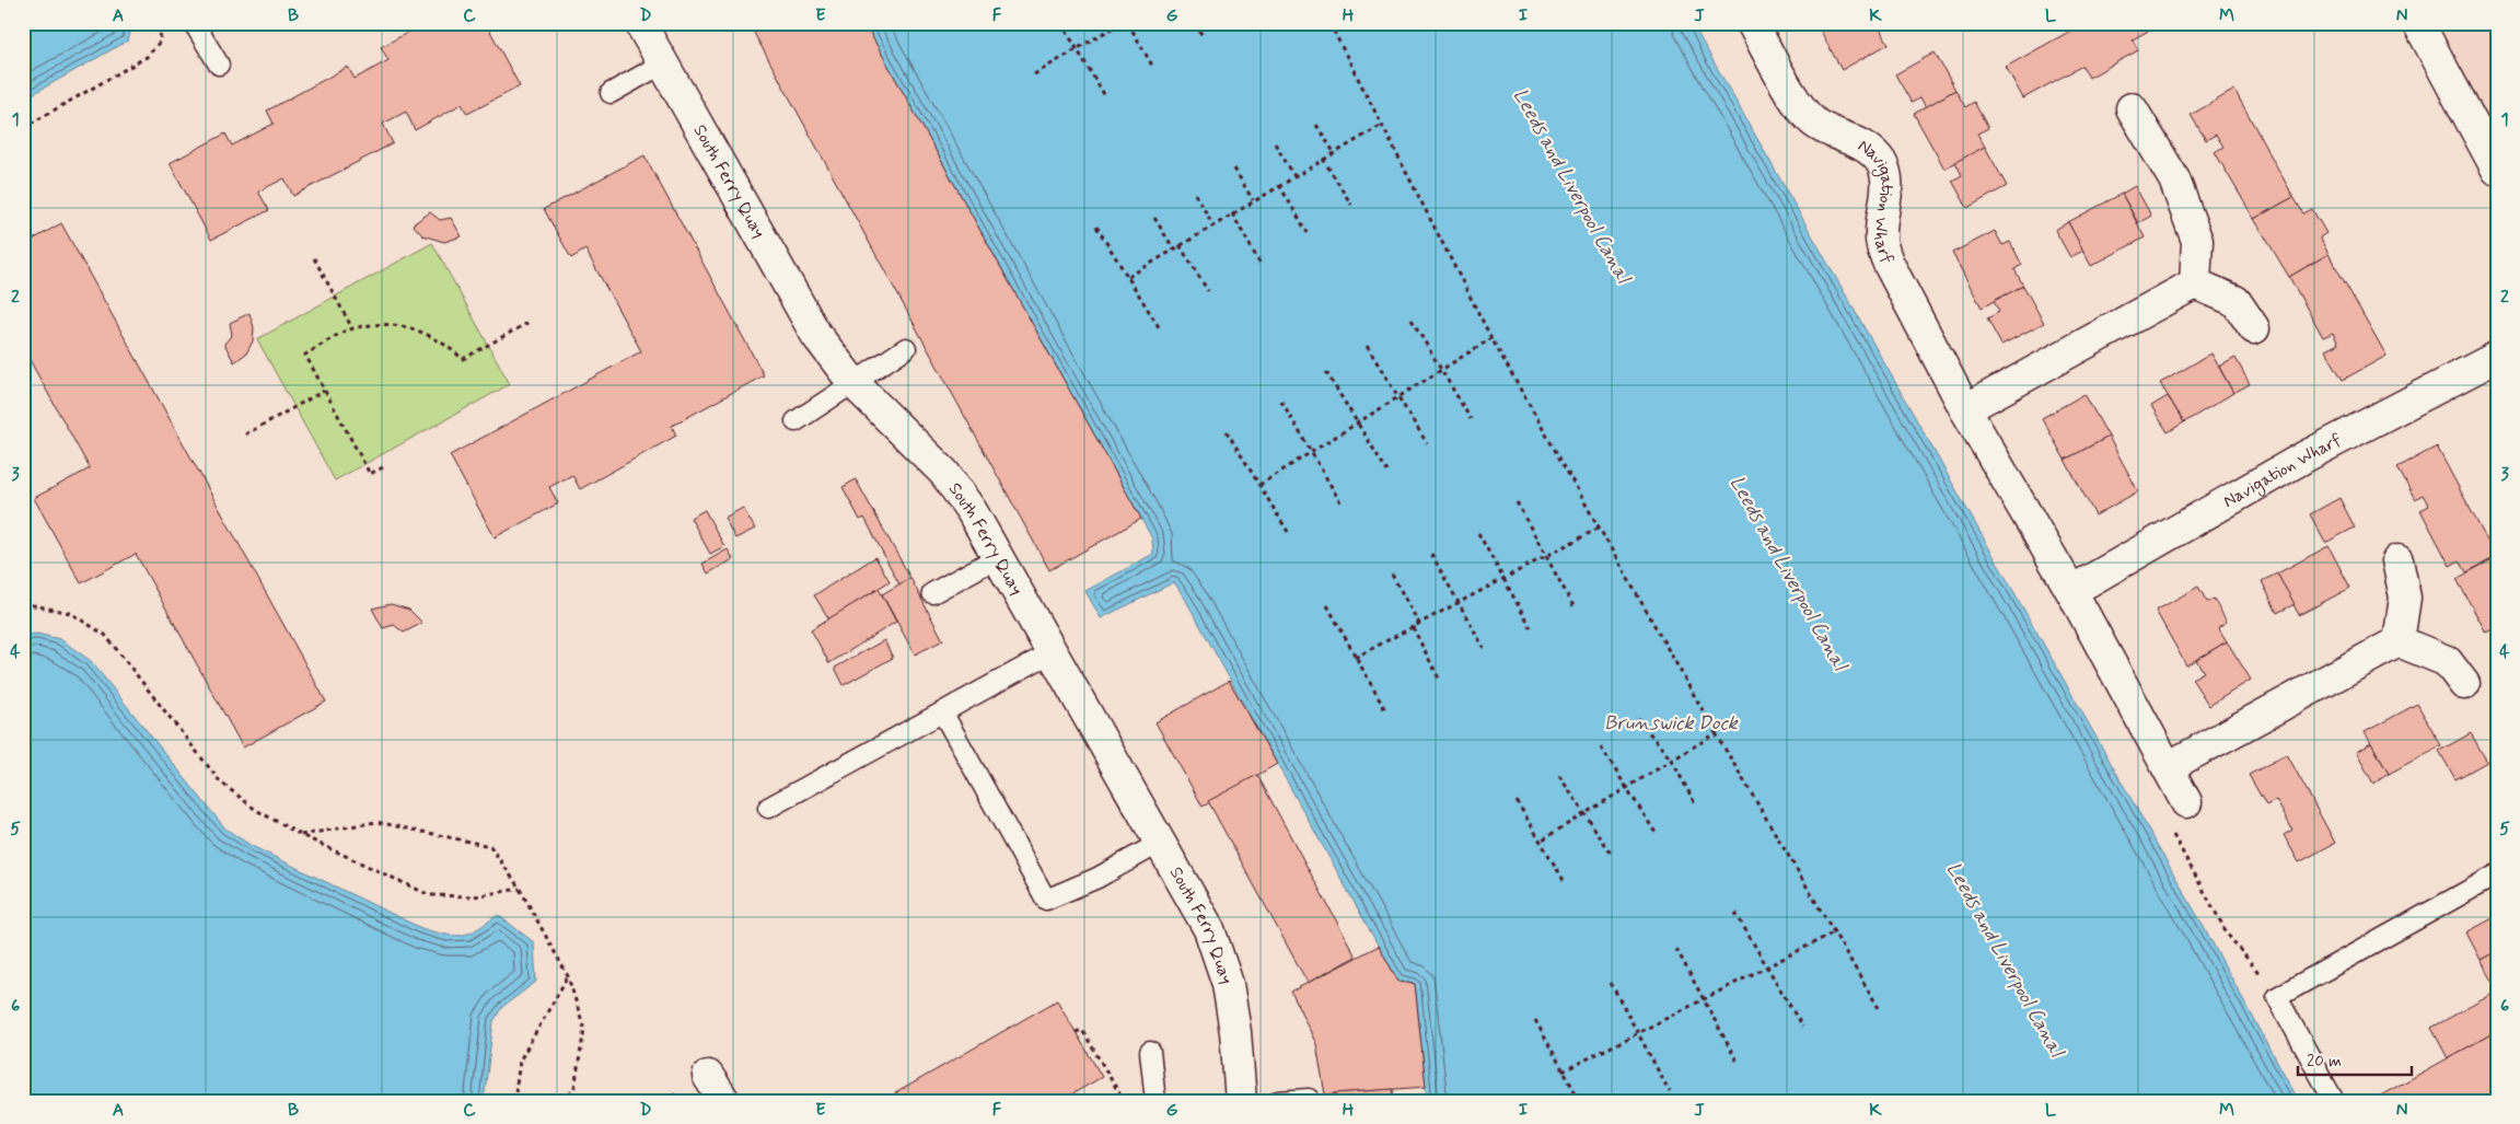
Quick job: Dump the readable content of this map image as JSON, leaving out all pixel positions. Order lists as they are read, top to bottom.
{
  "streets": {
    "street": ["South Ferry Quay", "Navigation Wharf"]
  },
  "water": ["Leeds and Liverpool Canal", "Brunswick Dock"],
  "scale_bar": "20 m",
  "grid": {
    "columns": [
      "A",
      "B",
      "C",
      "D",
      "E",
      "F",
      "G",
      "H",
      "I",
      "J",
      "K",
      "L",
      "M",
      "N"
    ],
    "rows": [
      "1",
      "2",
      "3",
      "4",
      "5",
      "6"
    ]
  }
}
